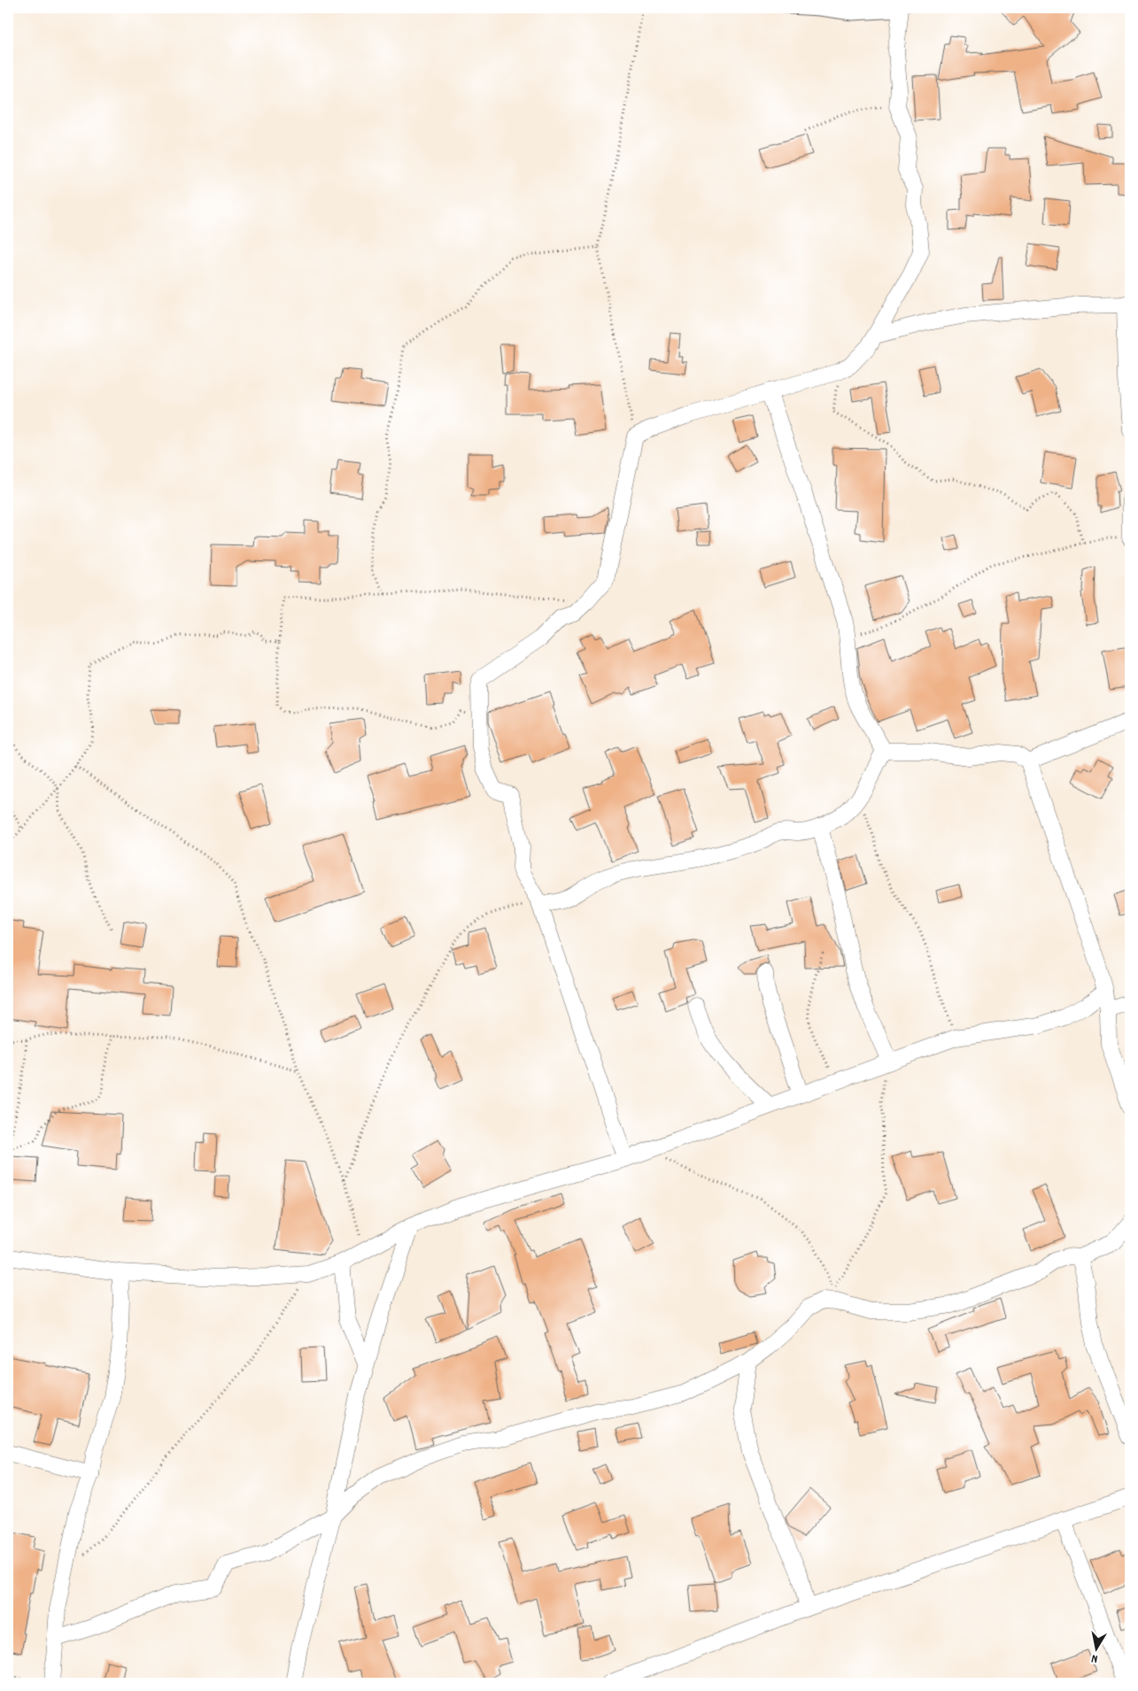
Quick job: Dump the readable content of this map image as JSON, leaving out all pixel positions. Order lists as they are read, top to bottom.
{
  "north": "bottom"
}
